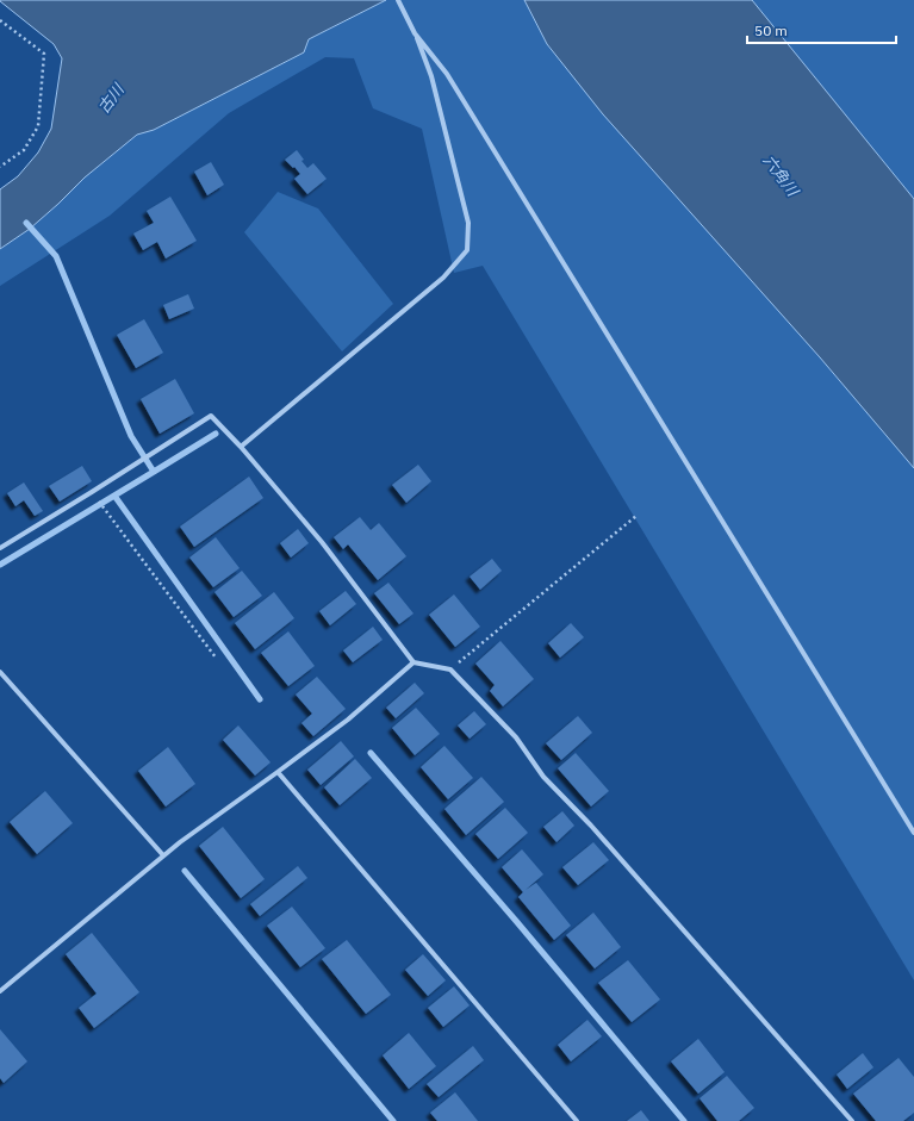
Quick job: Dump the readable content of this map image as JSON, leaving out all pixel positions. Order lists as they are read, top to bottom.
{
  "water": ["古川", "六角川"],
  "scale_bar": "50 m"
}
